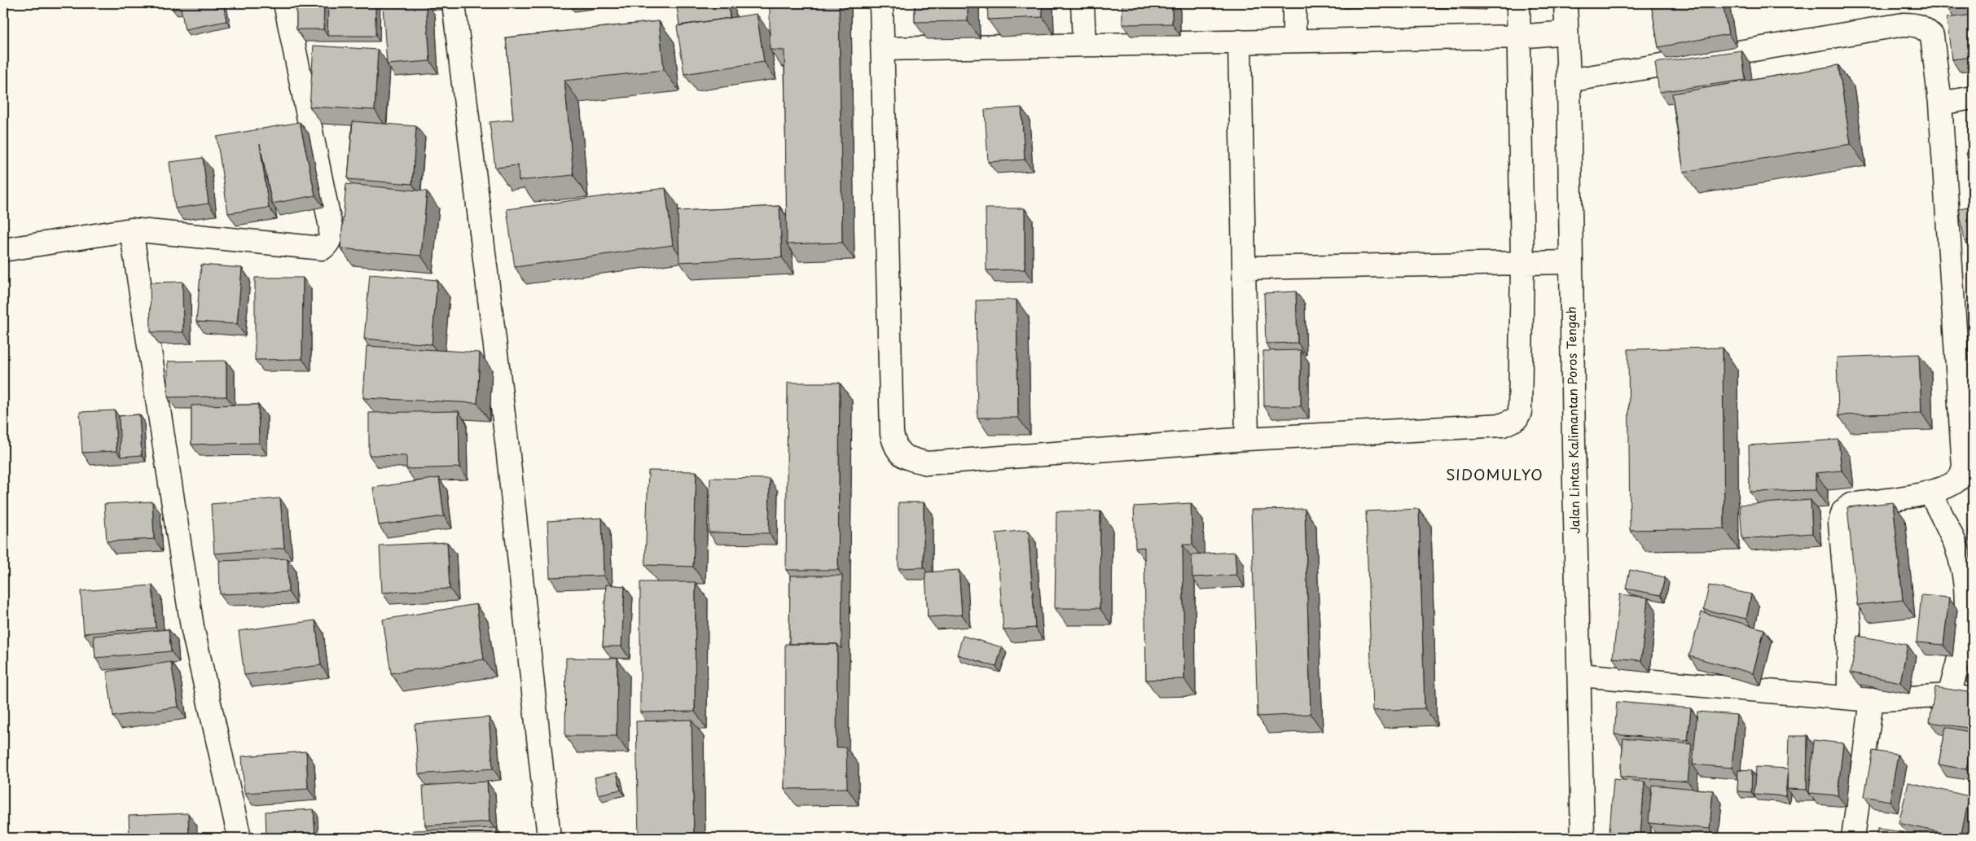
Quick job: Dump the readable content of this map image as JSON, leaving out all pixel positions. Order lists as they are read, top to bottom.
{
  "streets": {
    "main road": ["Jalan Lintas Kalimantan Poros Tengah"]
  },
  "districts": ["SIDOMULYO"]
}
